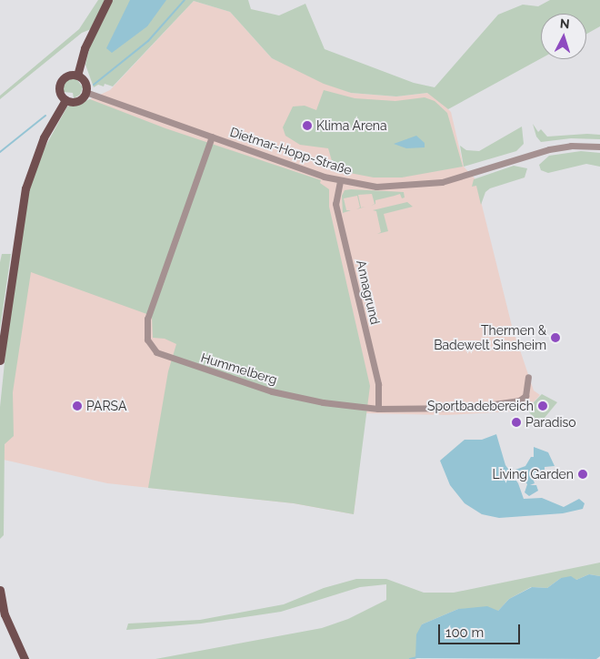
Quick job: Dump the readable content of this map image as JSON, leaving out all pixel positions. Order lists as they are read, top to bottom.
{
  "streets": {
    "street": ["Dietmar-Hopp-Straße", "Annagrund", "Hummelberg"]
  },
  "crossings": [
    ["Dietmar-Hopp-Straße", "Annagrund"],
    ["Dietmar-Hopp-Straße", "Hummelberg"],
    ["Annagrund", "Hummelberg"]
  ],
  "places": [
    "Klima Arena",
    "Thermen & Badewelt Sinsheim",
    "PARSA",
    "Sportbadebereich",
    "Paradiso",
    "Living Garden"
  ],
  "scale_bar": "100 m",
  "north": "top"
}
